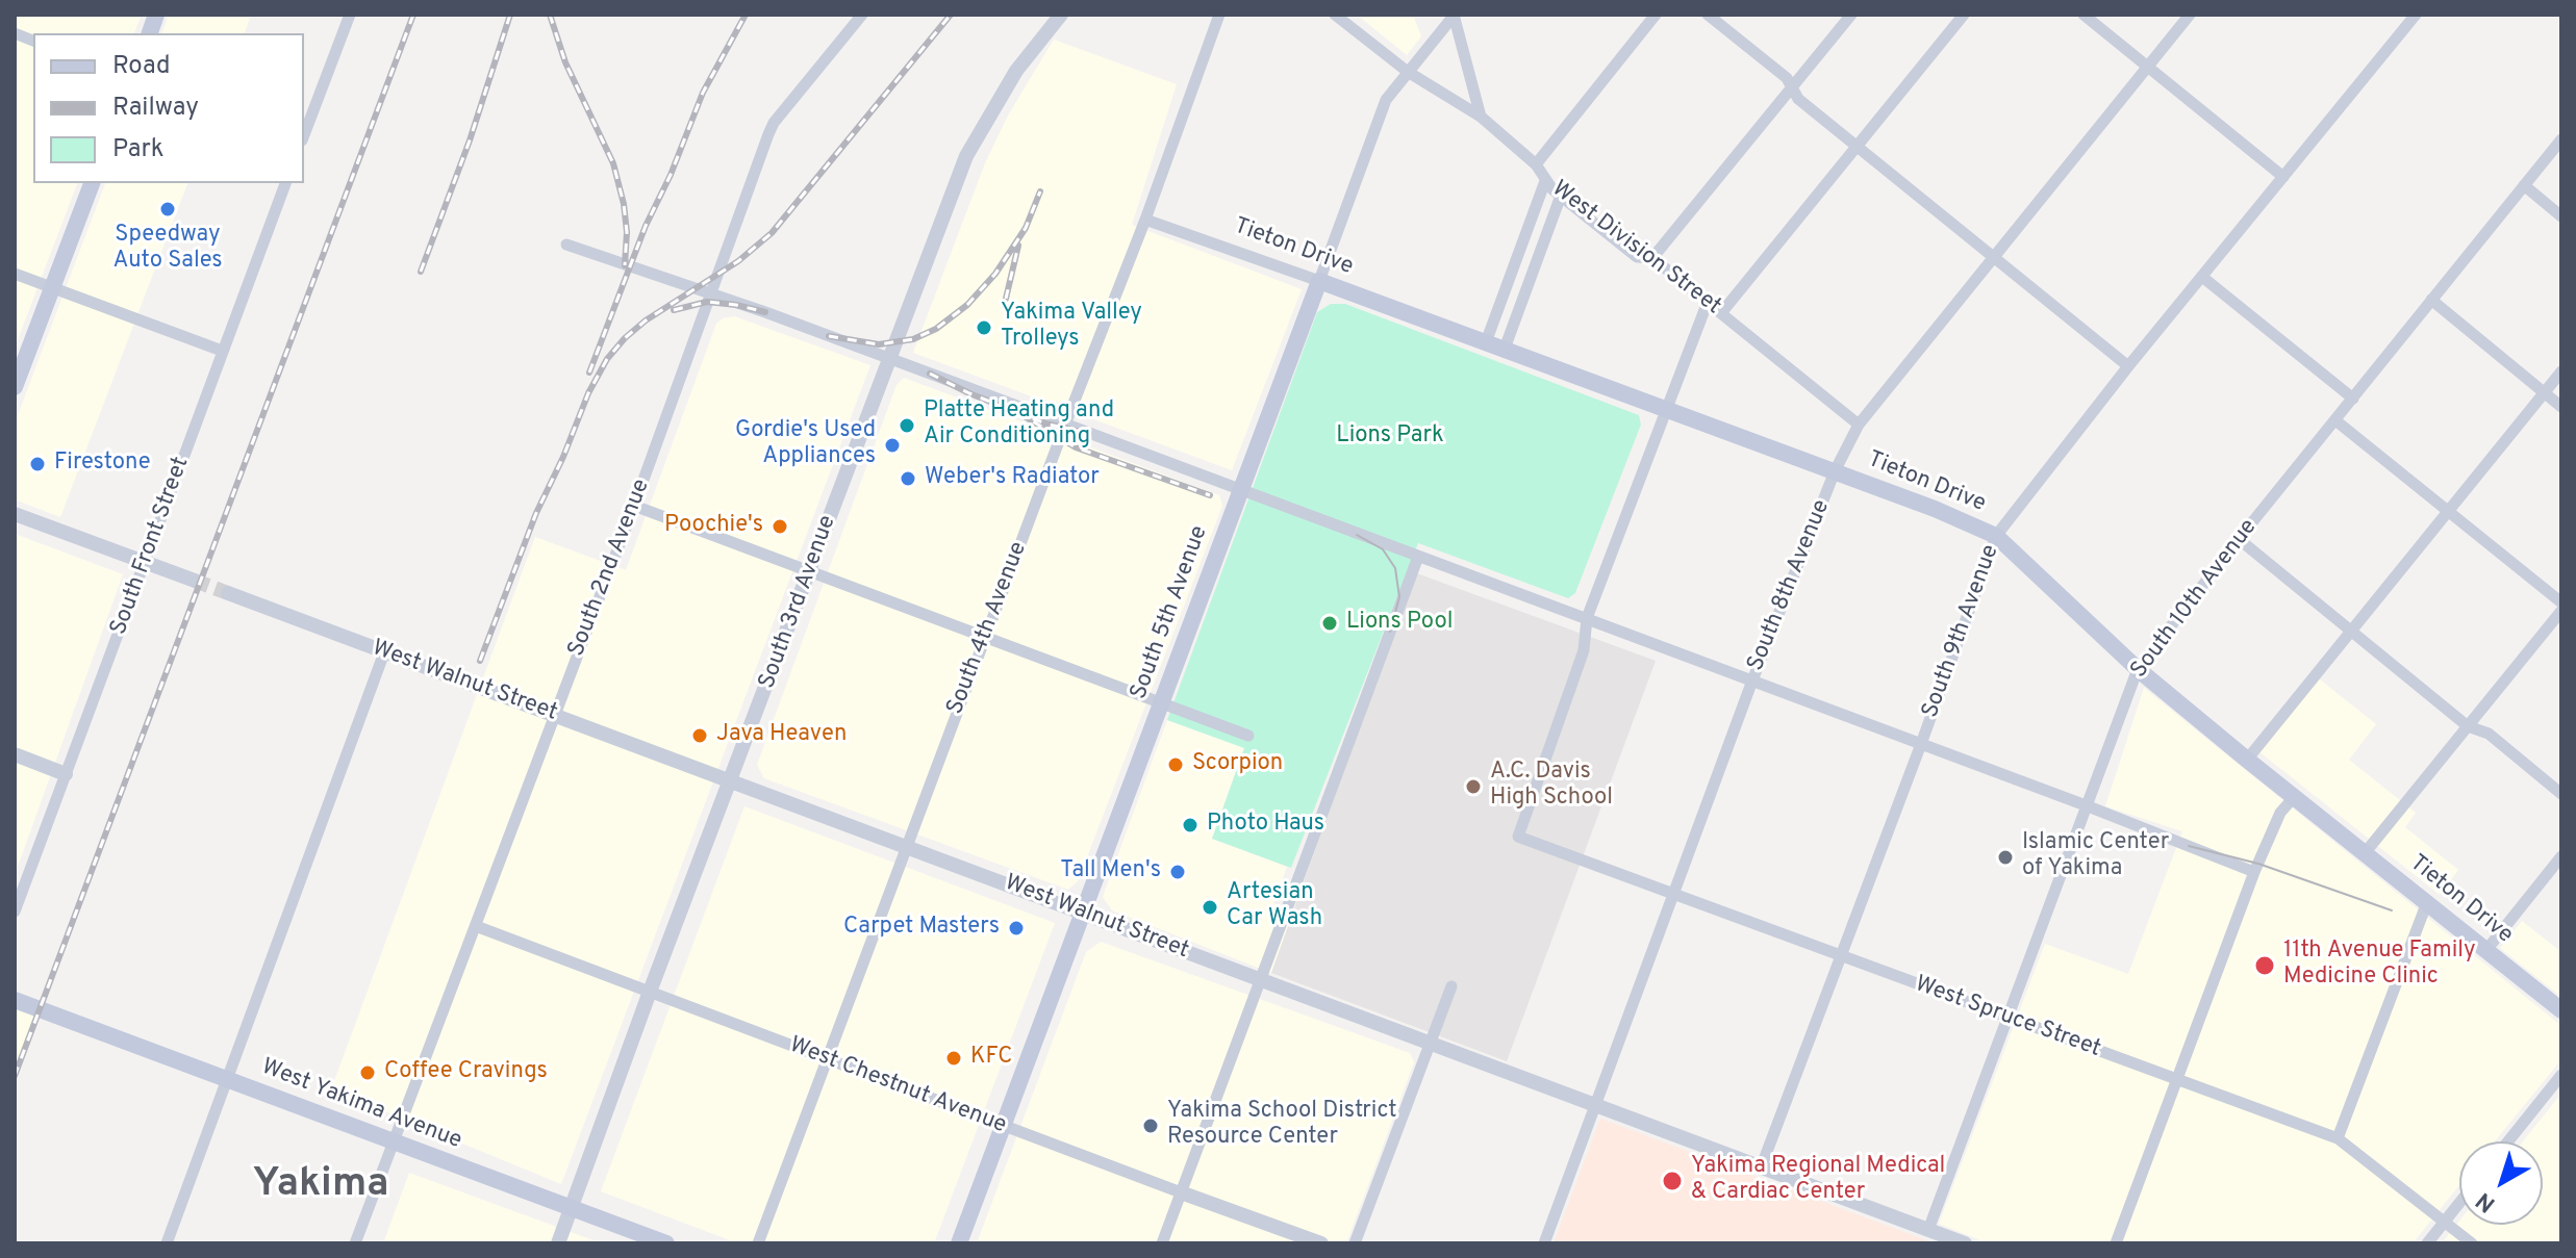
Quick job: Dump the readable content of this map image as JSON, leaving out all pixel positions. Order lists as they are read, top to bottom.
{
  "streets": {
    "main road": ["Tieton Drive", "South 5th Avenue", "West Yakima Avenue"],
    "street": [
      "West Division Street",
      "South Front Street",
      "South 2nd Avenue",
      "South 8th Avenue",
      "South 10th Avenue",
      "South 3rd Avenue",
      "South 4th Avenue",
      "South 9th Avenue",
      "West Walnut Street",
      "West Spruce Street",
      "West Chestnut Avenue"
    ]
  },
  "crossings": [
    ["Tieton Drive", "South 8th Avenue"],
    ["Tieton Drive", "South 10th Avenue"],
    ["Tieton Drive", "South 5th Avenue"],
    ["Tieton Drive", "South 4th Avenue"],
    ["Tieton Drive", "South 9th Avenue"],
    ["West Division Street", "South 8th Avenue"],
    ["West Division Street", "South 5th Avenue"],
    ["South 2nd Avenue", "West Walnut Street"],
    ["South 2nd Avenue", "West Chestnut Avenue"],
    ["South 2nd Avenue", "West Yakima Avenue"],
    ["South 8th Avenue", "West Walnut Street"],
    ["South 8th Avenue", "West Spruce Street"],
    ["South 10th Avenue", "West Walnut Street"],
    ["South 10th Avenue", "West Spruce Street"],
    ["South 3rd Avenue", "West Walnut Street"],
    ["South 3rd Avenue", "West Chestnut Avenue"],
    ["South 3rd Avenue", "West Yakima Avenue"],
    ["South 5th Avenue", "West Walnut Street"],
    ["South 5th Avenue", "West Chestnut Avenue"],
    ["South 4th Avenue", "West Walnut Street"],
    ["South 4th Avenue", "West Chestnut Avenue"],
    ["South 9th Avenue", "West Walnut Street"],
    ["South 9th Avenue", "West Spruce Street"]
  ],
  "districts": ["Yakima"],
  "parks": ["Lions Park"],
  "places": [
    "Speedway Auto Sales",
    "Yakima Valley Trolleys",
    "Platte Heating and Air Conditioning",
    "Gordie's Used Appliances",
    "Firestone",
    "Weber's Radiator",
    "Poochie's",
    "Lions Pool",
    "Java Heaven",
    "Scorpion",
    "A.C. Davis High School",
    "Photo Haus",
    "Islamic Center of Yakima",
    "Tall Men's",
    "Artesian Car Wash",
    "Carpet Masters",
    "11th Avenue Family Medicine Clinic",
    "KFC",
    "Coffee Cravings",
    "Yakima School District Resource Center",
    "Yakima Regional Medical & Cardiac Center"
  ],
  "legend": ["Road", "Railway", "Park"],
  "north": "bottom left"
}
